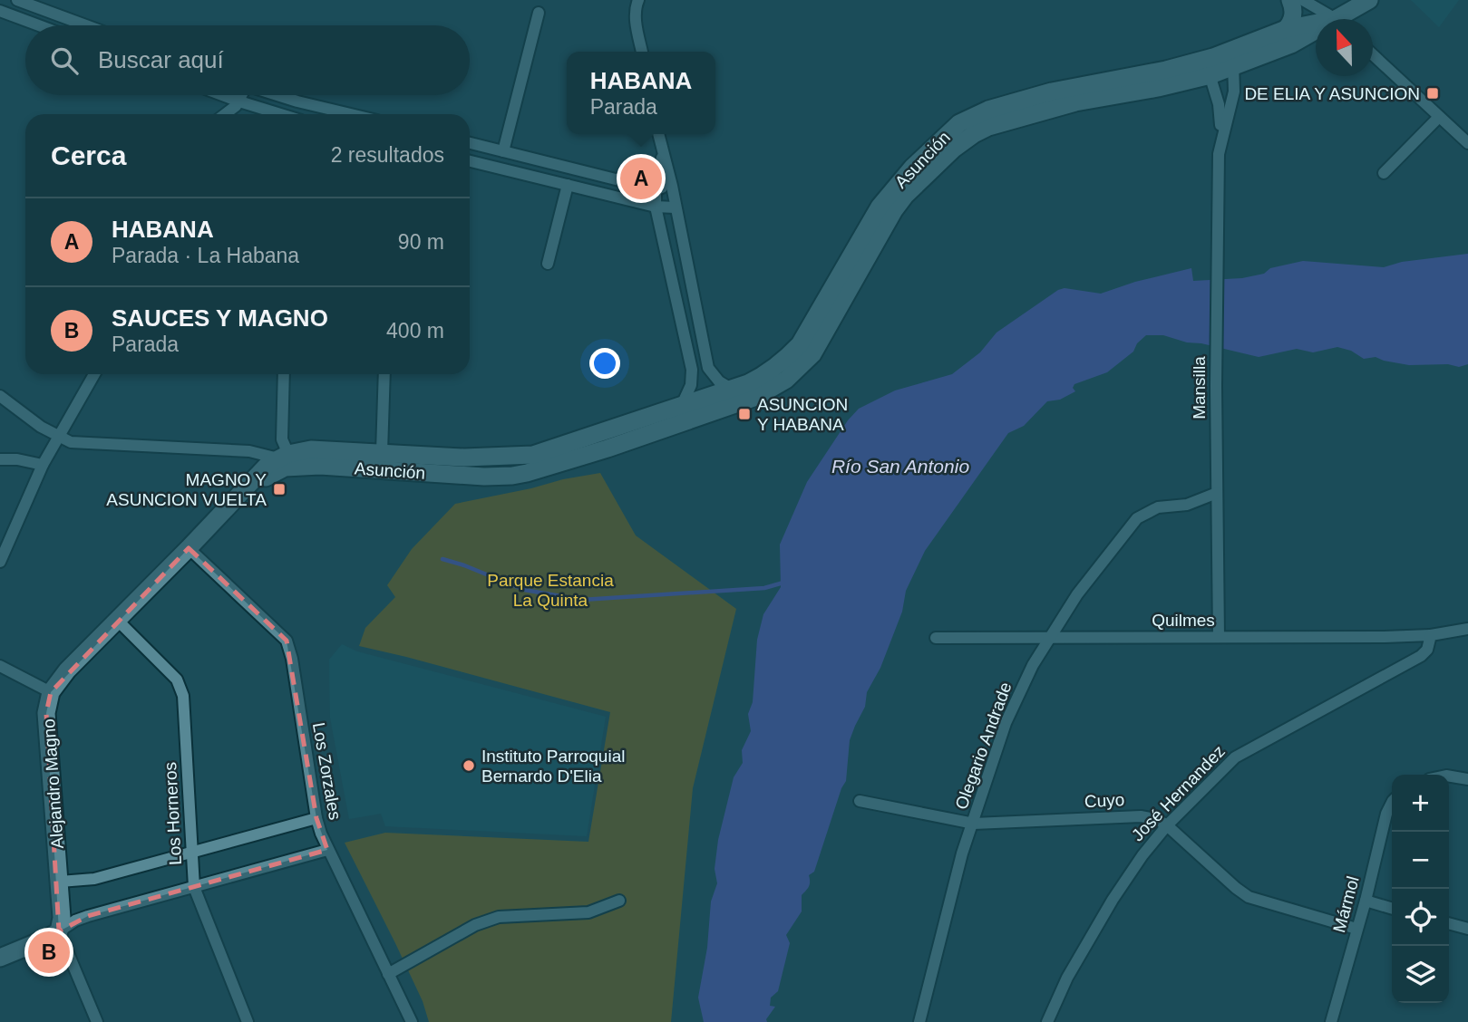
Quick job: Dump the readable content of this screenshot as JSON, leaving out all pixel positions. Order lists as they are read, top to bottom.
{
  "streets": {
    "main road": ["Asunción", "Alejandro Magno"],
    "street": [
      "Mansilla",
      "Quilmes",
      "Olegario Andrade",
      "Los Zorzales",
      "José Hernandez",
      "Cuyo",
      "Los Horneros",
      "Mármol"
    ]
  },
  "crossings": [
    ["Asunción", "Mansilla"],
    ["Asunción", "Alejandro Magno"],
    ["Mansilla", "Quilmes"],
    ["Mansilla", "Olegario Andrade"],
    ["Quilmes", "Olegario Andrade"],
    ["Quilmes", "José Hernandez"],
    ["Olegario Andrade", "Cuyo"],
    ["Los Zorzales", "Alejandro Magno"],
    ["Alejandro Magno", "Los Horneros"],
    ["José Hernandez", "Cuyo"],
    ["Cuyo", "Mármol"]
  ],
  "water": ["Río San Antonio"],
  "parks": ["Parque Estancia La Quinta"],
  "places": {
    "transit": ["DE ELIA Y ASUNCION", "ASUNCION Y HABANA", "MAGNO Y ASUNCION VUELTA"],
    "other": ["Instituto Parroquial Bernardo D'Elia"]
  },
  "north": "top",
  "page": {
    "search": "Buscar aquí",
    "popup": ["HABANA", "Parada"],
    "heading": ["Cerca", "2 resultados"],
    "pins": ["A", "B"],
    "list": [
      {
        "mark": "A",
        "name": "HABANA",
        "note": "Parada · La Habana",
        "value": "90 m"
      },
      {
        "mark": "B",
        "name": "SAUCES Y MAGNO",
        "note": "Parada",
        "value": "400 m"
      }
    ],
    "map_buttons": ["+", "−"]
  }
}
